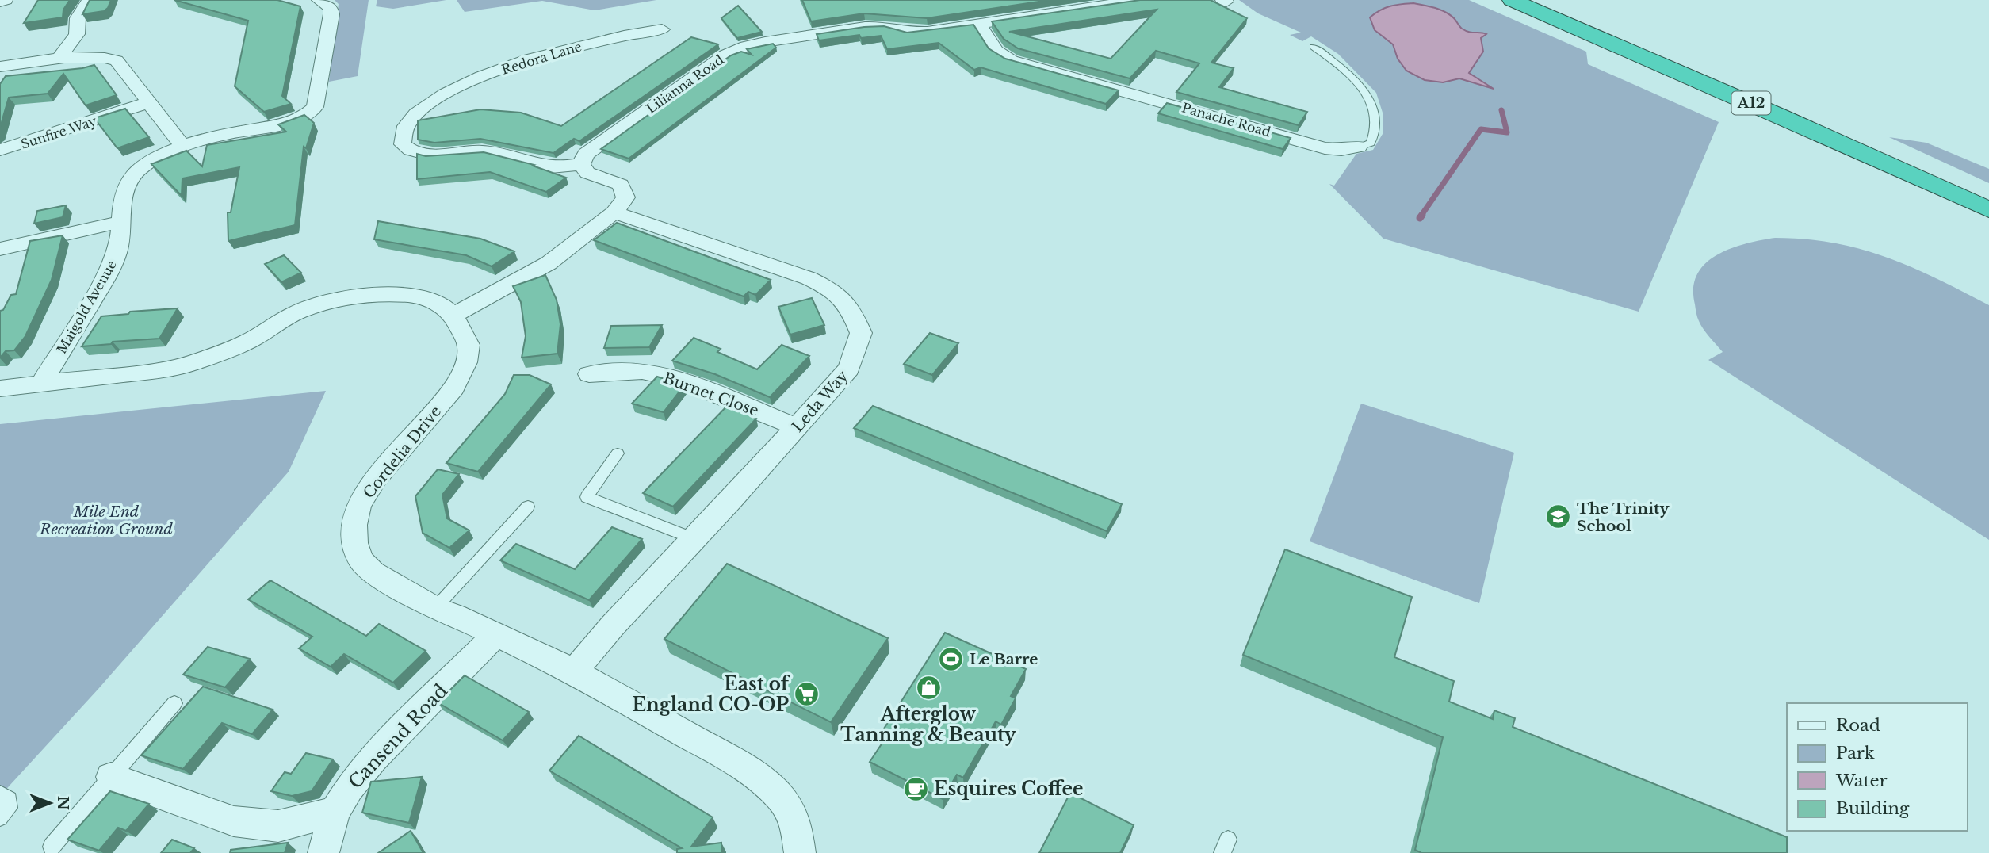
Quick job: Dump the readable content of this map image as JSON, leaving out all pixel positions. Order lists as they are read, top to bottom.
{
  "streets": {
    "highway": ["A12"],
    "street": [
      "Redora Lane",
      "Lilianna Road",
      "Panache Road",
      "Sunfire Way",
      "Maigold Avenue",
      "Burnet Close",
      "Leda Way",
      "Cordelia Drive",
      "Cansend Road"
    ]
  },
  "crossings": [
    ["Redora Lane", "Lilianna Road"],
    ["Lilianna Road", "Panache Road"],
    ["Burnet Close", "Leda Way"],
    ["Leda Way", "Cordelia Drive"],
    ["Cordelia Drive", "Cansend Road"]
  ],
  "parks": ["Mile End Recreation Ground"],
  "places": {
    "school or university": ["The Trinity School"],
    "sports": ["Le Barre"],
    "shop": ["Afterglow Tanning & Beauty"],
    "supermarket": ["East of England CO-OP"],
    "cafe": ["Esquires Coffee"]
  },
  "legend": [
    "Road",
    "Park",
    "Water",
    "Building"
  ],
  "north": "right"
}
